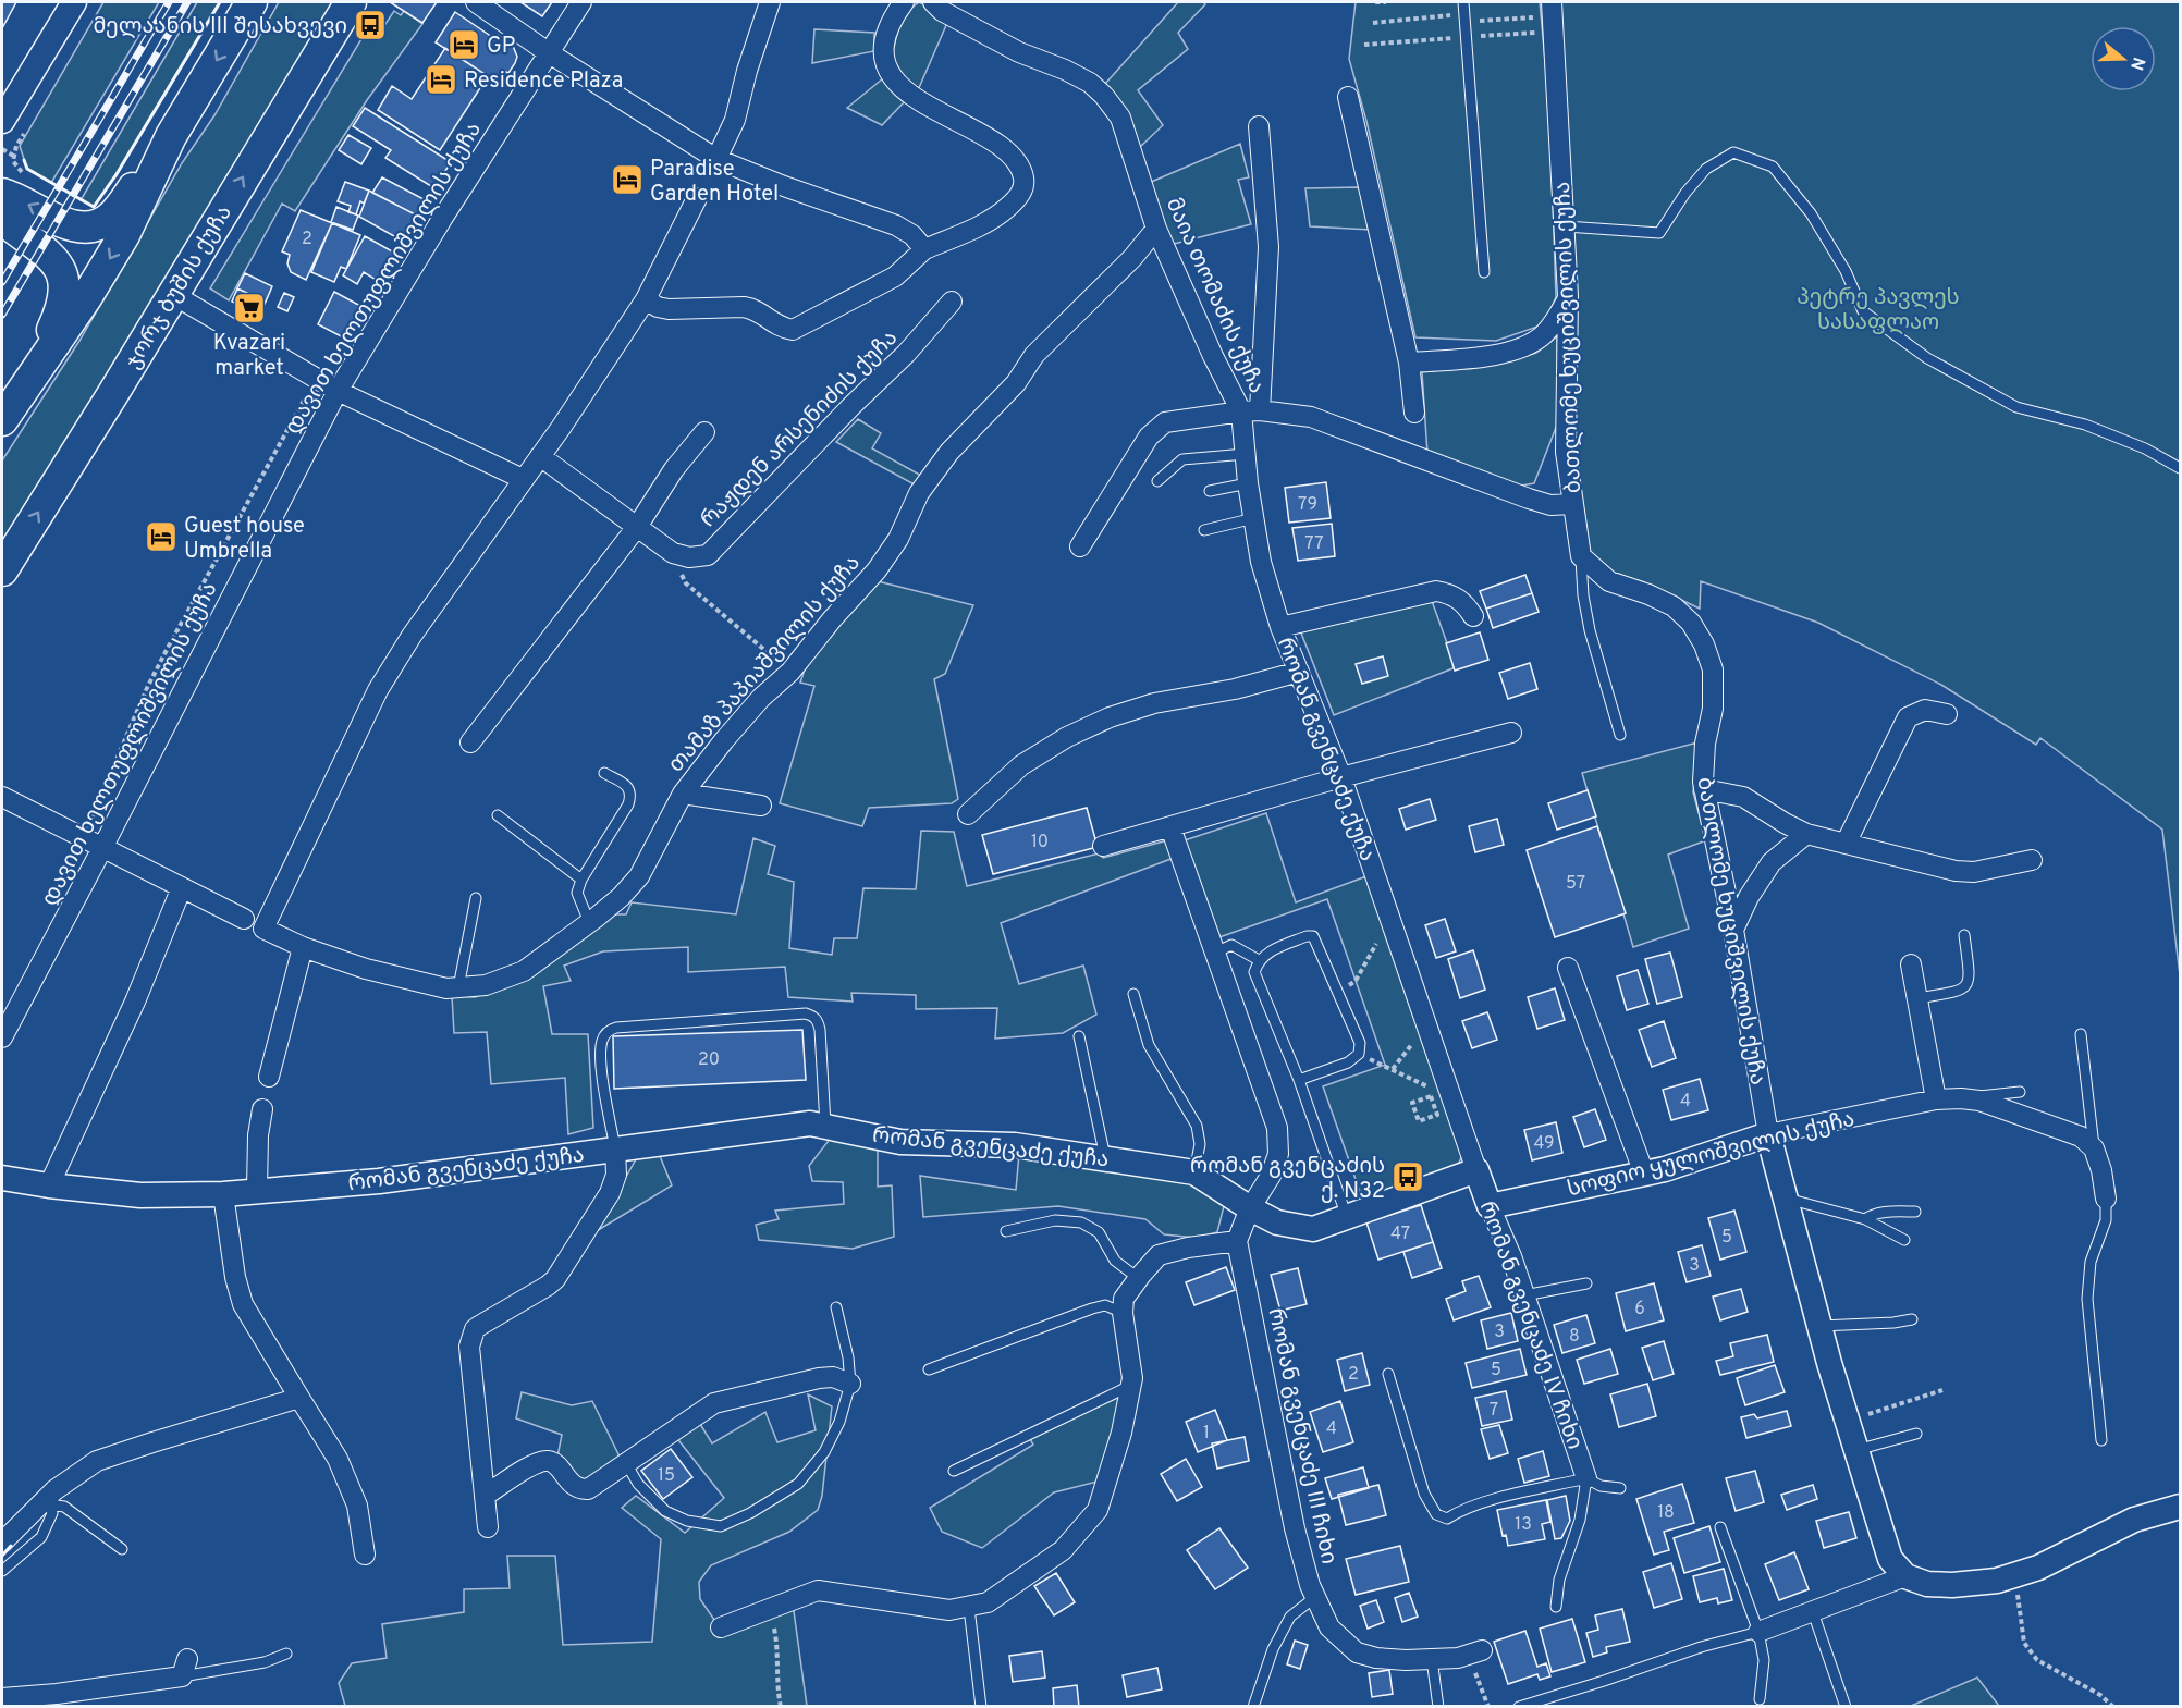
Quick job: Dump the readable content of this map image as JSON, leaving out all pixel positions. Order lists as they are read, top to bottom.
{
  "streets": {
    "main road": ["ჯორჯ ბუშის ქუჩა"],
    "street": [
      "დავით ხელთუფლიშვილის ქუჩა",
      "მაია თომაძის ქუჩა",
      "ბათლომე ხუციშვილის ქუჩა",
      "რაჟდენ არსენიძის ქუჩა",
      "თამაზ პაპიაშვილის ქუჩა",
      "რომან გვენცაძე ქუჩა",
      "სოფიო ყულოშვილის ქუჩა",
      "რომან გვენცაძე IV ჩიხი",
      "რომან გვენცაძე III ჩიხი"
    ]
  },
  "crossings": [
    ["მაია თომაძის ქუჩა", "ბათლომე ხუციშვილის ქუჩა"],
    ["მაია თომაძის ქუჩა", "თამაზ პაპიაშვილის ქუჩა"],
    ["მაია თომაძის ქუჩა", "რომან გვენცაძე ქუჩა"],
    ["ბათლომე ხუციშვილის ქუჩა", "სოფიო ყულოშვილის ქუჩა"],
    ["რომან გვენცაძე ქუჩა", "რომან გვენცაძე IV ჩიხი"],
    ["სოფიო ყულოშვილის ქუჩა", "რომან გვენცაძე IV ჩიხი"]
  ],
  "parks": ["პეტრე პავლეს სასაფლაო"],
  "places": {
    "bus stop": ["მელაანის III შესახვევი", "რომან გვენცაძის ქ. N32"],
    "hotel": [
      "GP",
      "Residence Plaza",
      "Paradise Garden Hotel",
      "Guest house Umbrella"
    ],
    "supermarket": ["Kvazari market"]
  },
  "house_numbers": [
    "2",
    "79",
    "77",
    "10",
    "57",
    "20",
    "4",
    "49",
    "47",
    "5",
    "3",
    "6",
    "3",
    "8",
    "5",
    "2",
    "7",
    "4",
    "1",
    "15",
    "18",
    "13"
  ],
  "north": "right"
}
